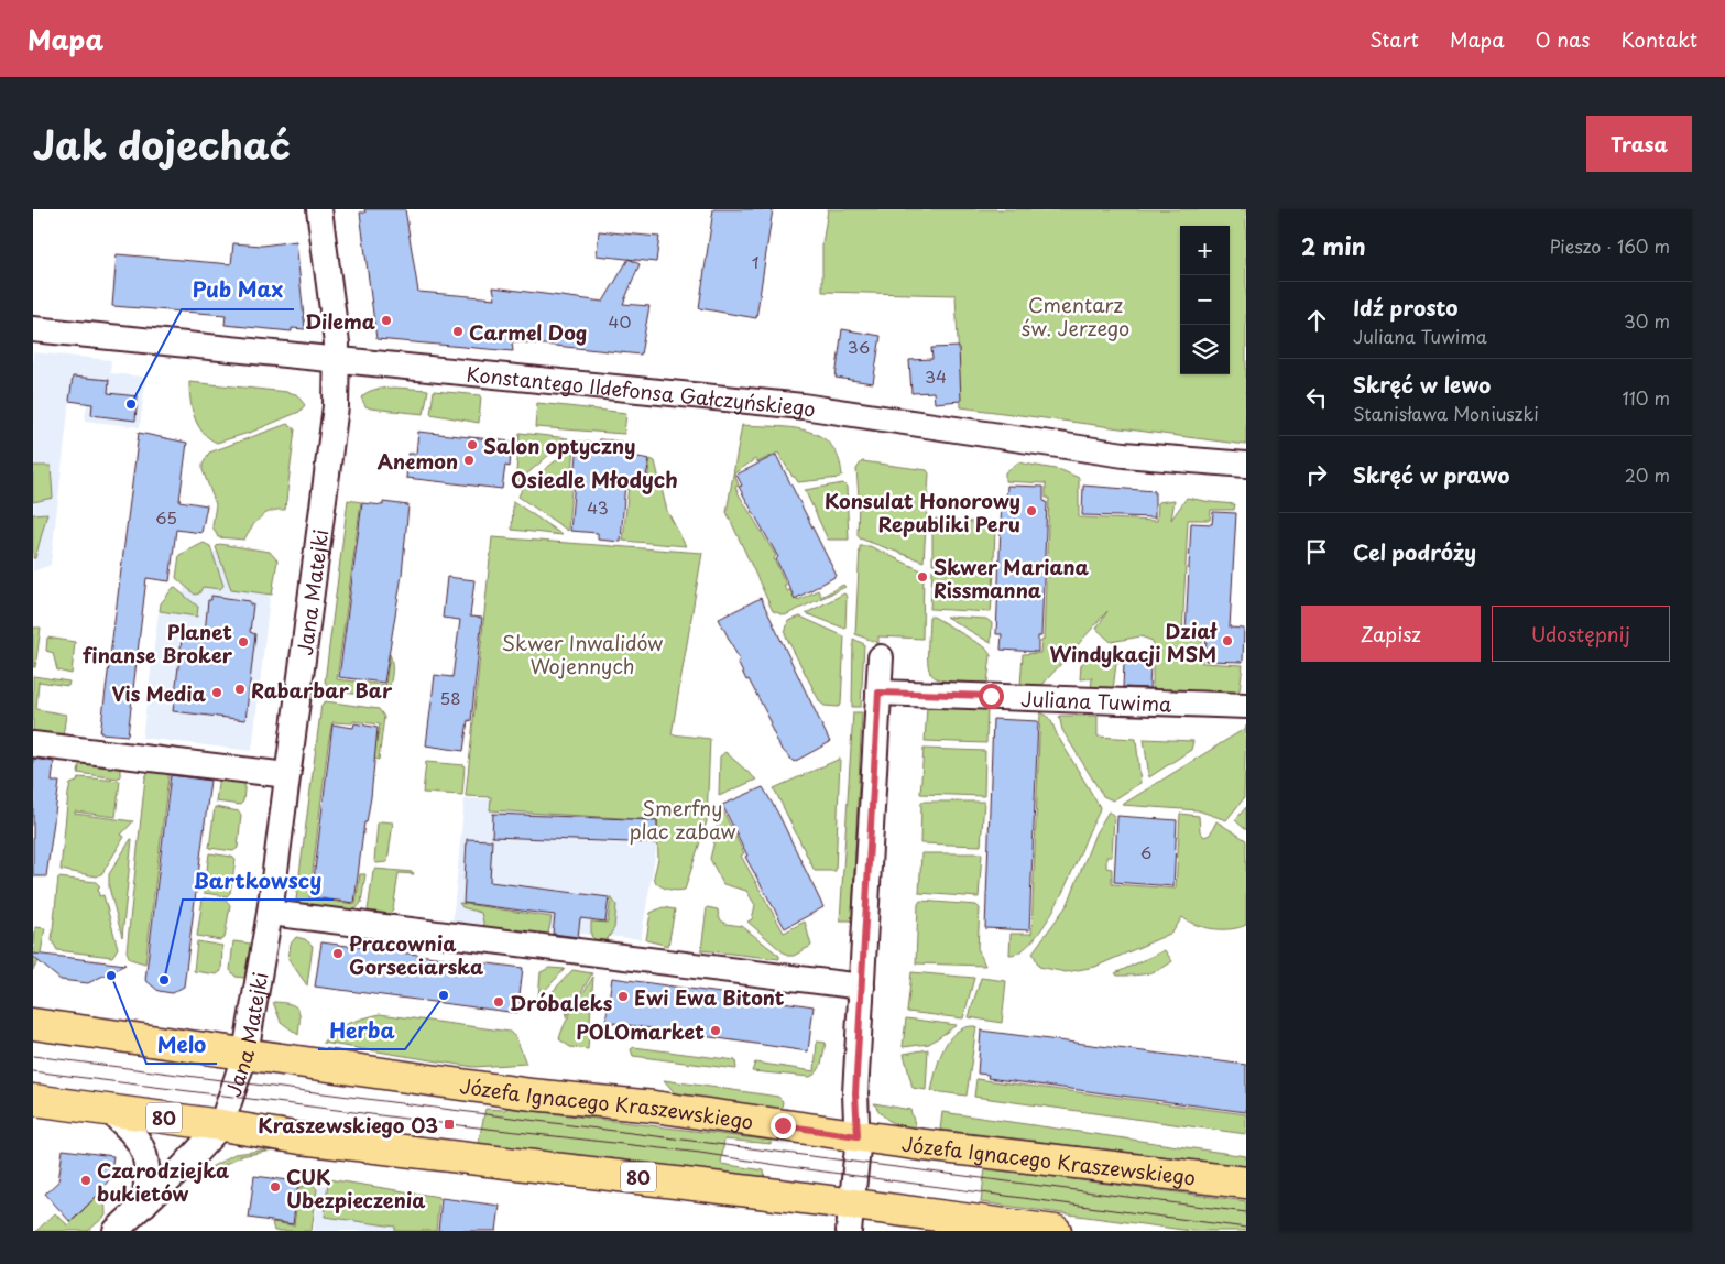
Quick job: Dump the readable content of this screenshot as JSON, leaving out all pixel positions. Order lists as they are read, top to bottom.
{
  "streets": {
    "main road": ["Józefa Ignacego Kraszewskiego", "80"],
    "street": ["Konstantego Ildefonsa Gałczyńskiego", "Jana Matejki", "Juliana Tuwima"]
  },
  "crossings": [
    ["Konstantego Ildefonsa Gałczyńskiego", "Jana Matejki"],
    ["Jana Matejki", "Józefa Ignacego Kraszewskiego"],
    ["Jana Matejki", "80"]
  ],
  "districts": ["Osiedle Młodych"],
  "parks": ["Cmentarz św. Jerzego", "Skwer Inwalidów Wojennych", "Smerfny plac zabaw"],
  "places": {
    "other": [
      "Dilema",
      "Carmel Dog",
      "Pub Max",
      "Salon optyczny",
      "Anemon",
      "Konsulat Honorowy Republiki Peru",
      "Skwer Mariana Rissmanna",
      "Dział Windykacji MSM",
      "Planet finanse Broker",
      "Rabarbar Bar",
      "Vis Media",
      "Pracownia Gorseciarska",
      "Melo",
      "Bartkowscy",
      "Herba",
      "Ewi Ewa Bitont",
      "Dróbaleks",
      "POLOmarket",
      "Czarodziejka bukietów",
      "CUK Ubezpieczenia"
    ],
    "transit": ["Kraszewskiego 03"]
  },
  "house_numbers": [
    "1",
    "40",
    "36",
    "34",
    "43",
    "65",
    "58",
    "6"
  ],
  "page": {
    "header": "Mapa",
    "nav": [
      "Start",
      "Mapa",
      "O nas",
      "Kontakt"
    ],
    "title": "Jak dojechać",
    "buttons": [
      "Trasa",
      ["Zapisz", "Udostępnij"]
    ],
    "heading": ["2 min", "Pieszo · 160 m"],
    "map_buttons": ["+", "−"],
    "list": [
      ["Idź prosto", "Juliana Tuwima", "30 m"],
      ["Skręć w lewo", "Stanisława Moniuszki", "110 m"],
      ["Skręć w prawo", "20 m"],
      "Cel podróży"
    ]
  }
}
